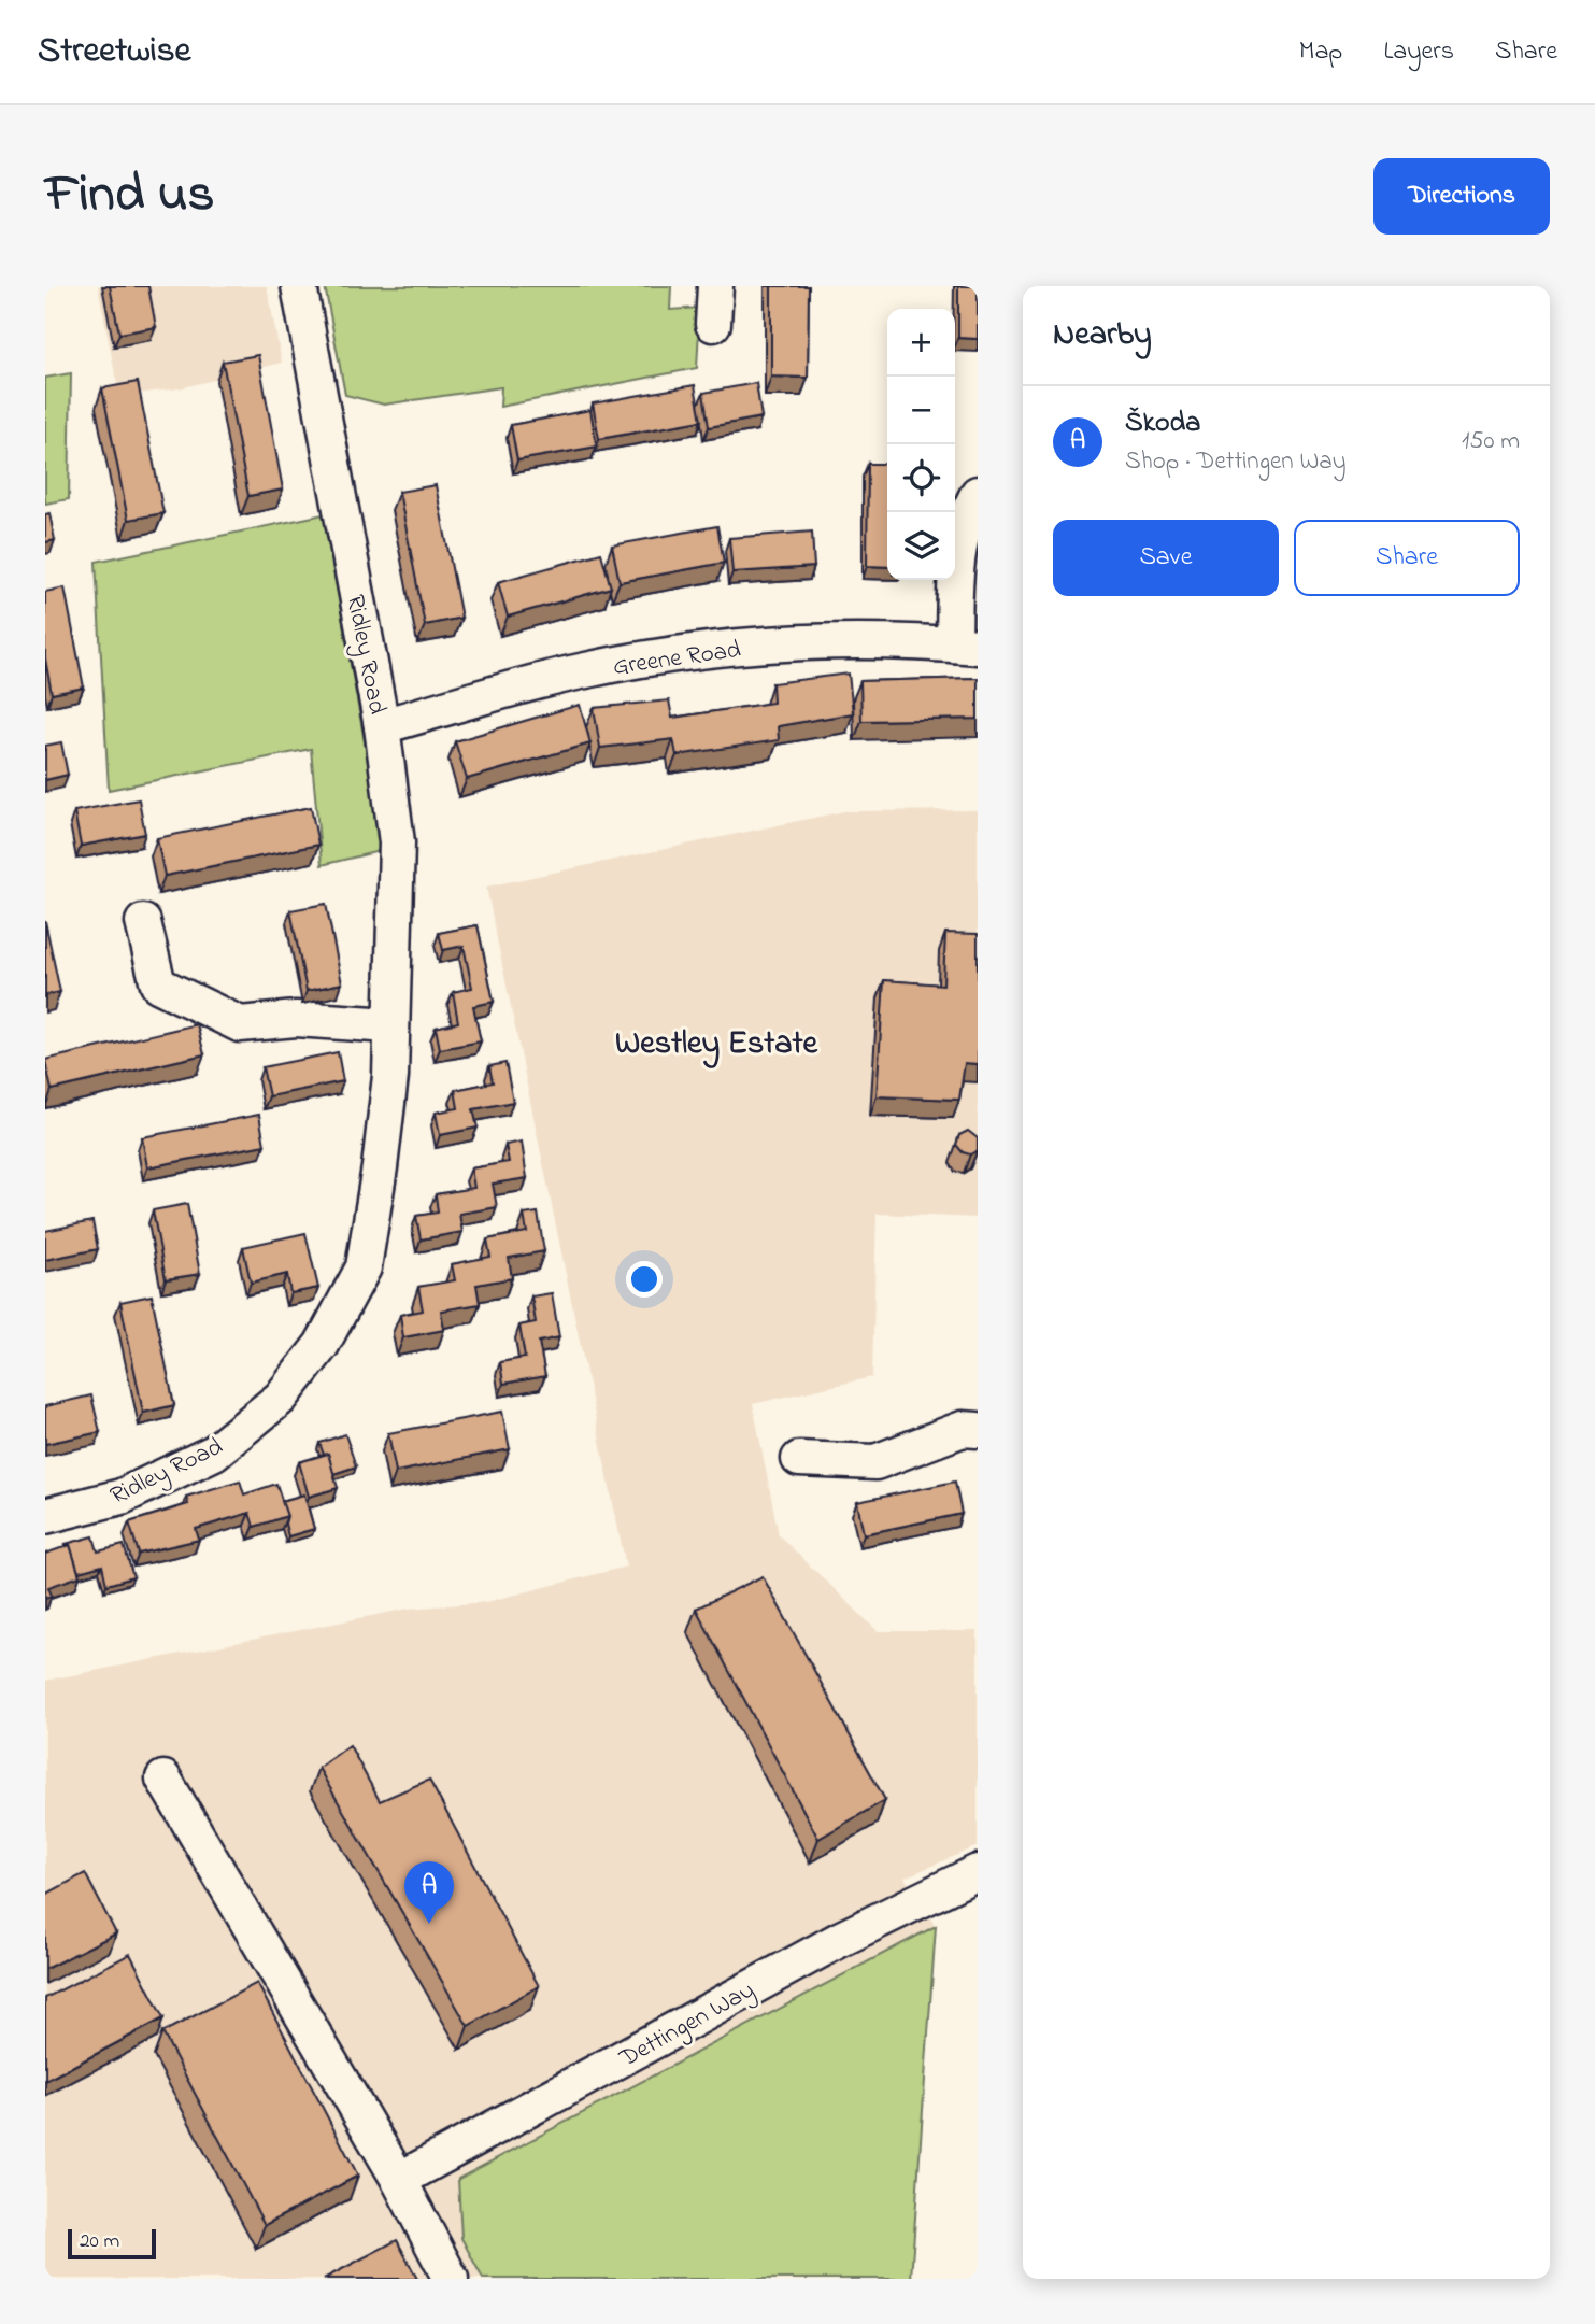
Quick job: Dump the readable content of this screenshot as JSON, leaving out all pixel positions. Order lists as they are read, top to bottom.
{
  "streets": {
    "street": ["Ridley Road", "Greene Road", "Dettingen Way"]
  },
  "crossings": [
    ["Ridley Road", "Greene Road"]
  ],
  "districts": ["Westley Estate"],
  "scale_bar": "20 m",
  "page": {
    "header": "Streetwise",
    "nav": ["Map", "Layers", "Share"],
    "title": "Find us",
    "buttons": [
      "Directions",
      ["Save", "Share"]
    ],
    "heading": "Nearby",
    "map_buttons": ["+", "−"],
    "list": [
      {
        "mark": "A",
        "name": "Škoda",
        "note": "Shop · Dettingen Way",
        "value": "150 m"
      }
    ],
    "pins": "A",
    "scale": "20 m"
  }
}
